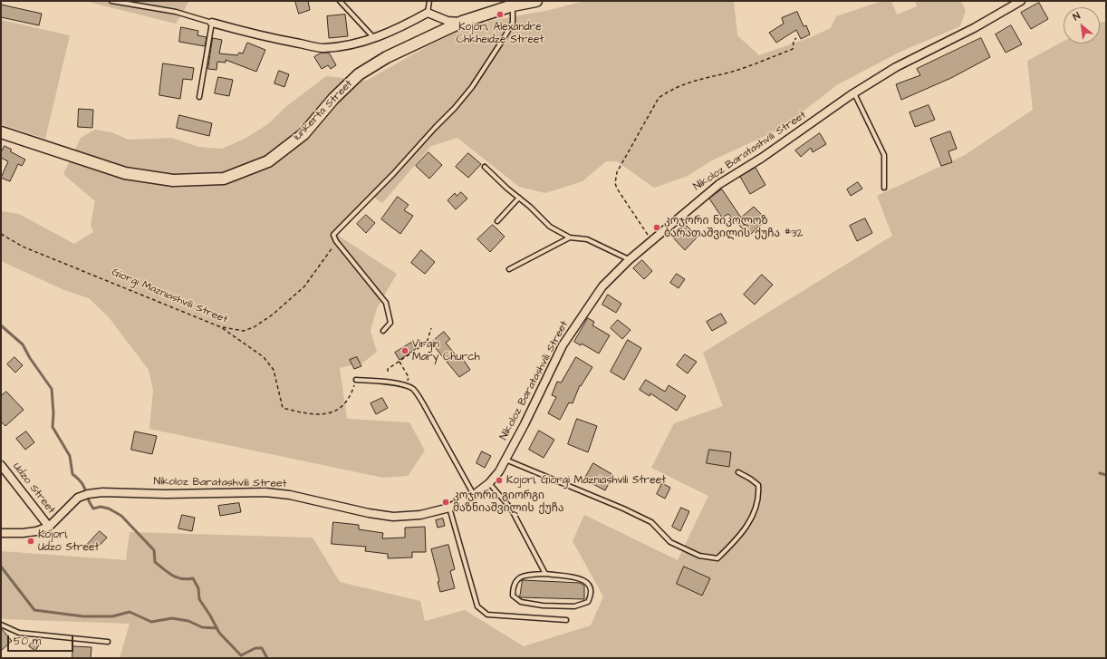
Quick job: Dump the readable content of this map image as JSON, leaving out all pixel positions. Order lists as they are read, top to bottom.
{
  "streets": {
    "main road": ["Iunkerta Street"],
    "street": ["Nikoloz Baratashvili Street", "Udzo Street"],
    "path": ["Giorgi Mazniashvili Street"]
  },
  "crossings": [
    ["Nikoloz Baratashvili Street", "Udzo Street"]
  ],
  "places": [
    "Kojori, Alexandre Chkheidze Street",
    "კოჯორი ნიკოლოზ ბარათაშვილის ქუჩა #32",
    "Virgin Mary Church",
    "Kojori, Giorgi Mazniashvili Street",
    "კოჯორი გიორგი მაზნიაშვილის ქუჩა",
    "Kojori, Udzo Street"
  ],
  "scale_bar": "50 m",
  "north": "top left"
}
